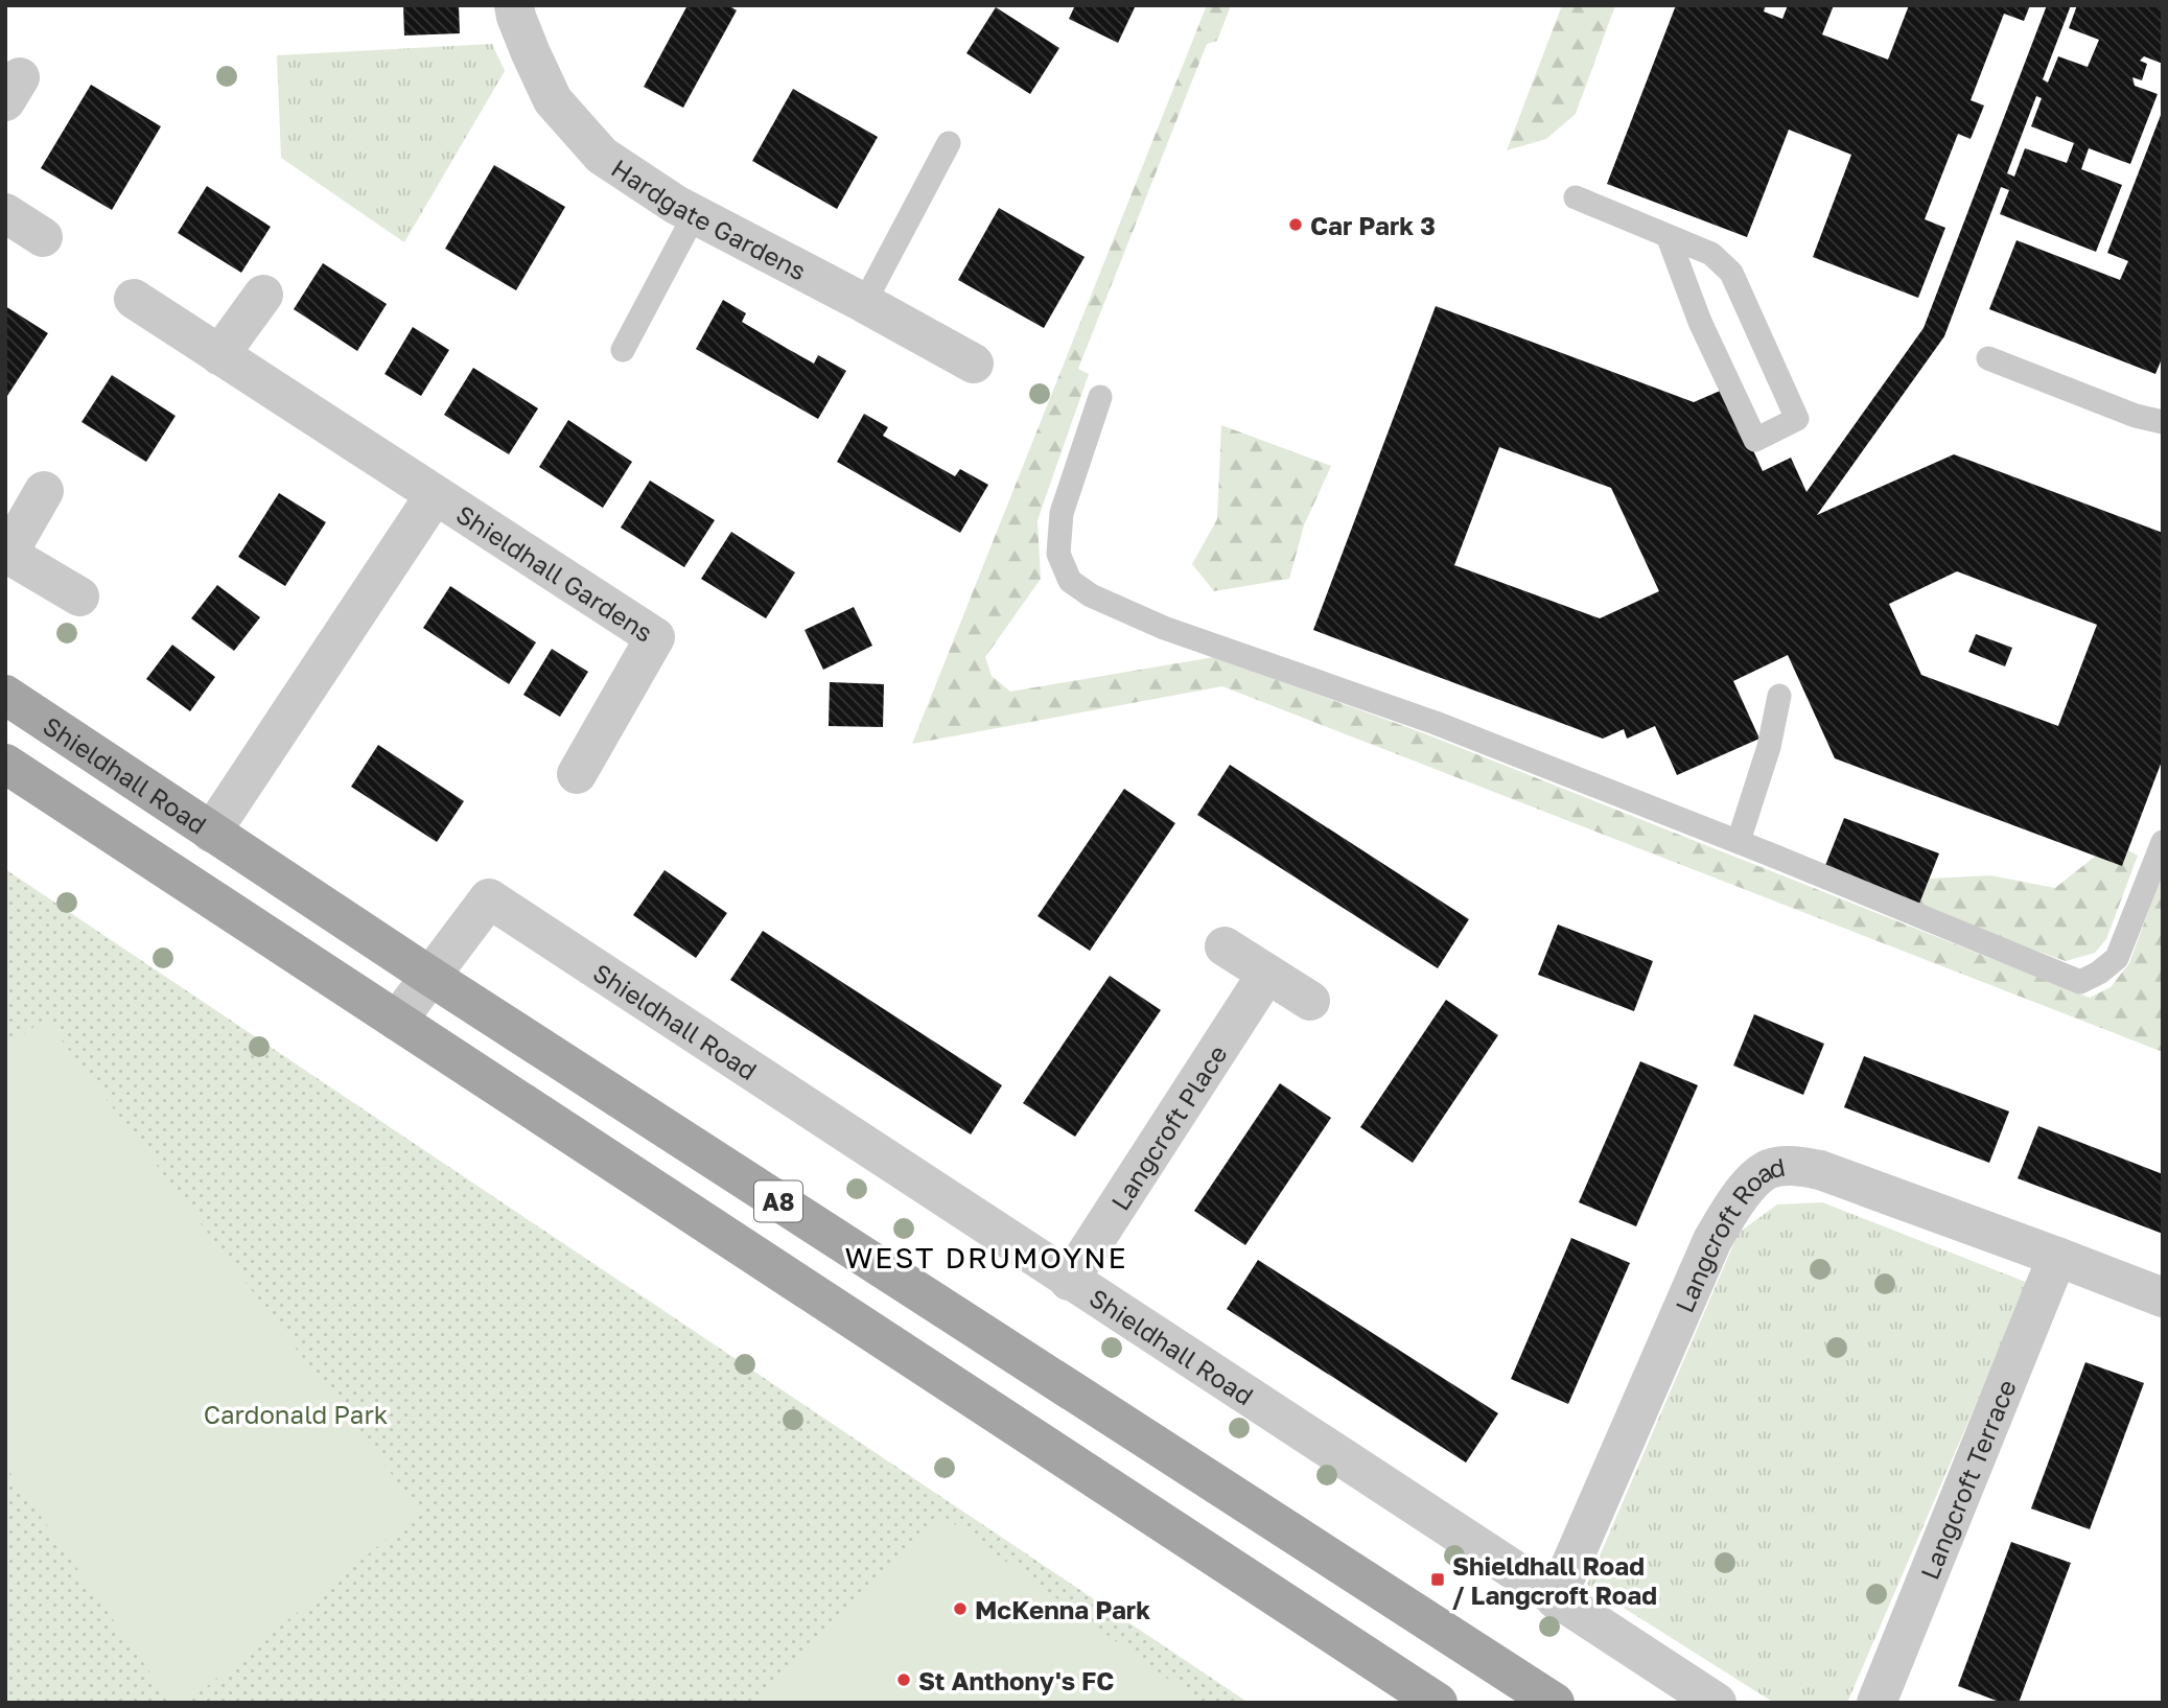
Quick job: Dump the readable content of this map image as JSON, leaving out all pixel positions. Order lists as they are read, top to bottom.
{
  "streets": {
    "main road": ["Shieldhall Road", "A8"],
    "street": [
      "Hardgate Gardens",
      "Shieldhall Gardens",
      "Langcroft Place",
      "Langcroft Road",
      "Langcroft Terrace"
    ]
  },
  "crossings": [
    ["Shieldhall Gardens", "Shieldhall Road"],
    ["Shieldhall Road", "Langcroft Place"],
    ["Shieldhall Road", "A8"],
    ["Shieldhall Road", "Langcroft Road"],
    ["Langcroft Road", "Langcroft Terrace"]
  ],
  "districts": ["WEST DRUMOYNE"],
  "parks": ["Cardonald Park"],
  "places": {
    "other": ["Car Park 3", "McKenna Park", "St Anthony's FC"],
    "transit": ["Shieldhall Road / Langcroft Road"]
  }
}
